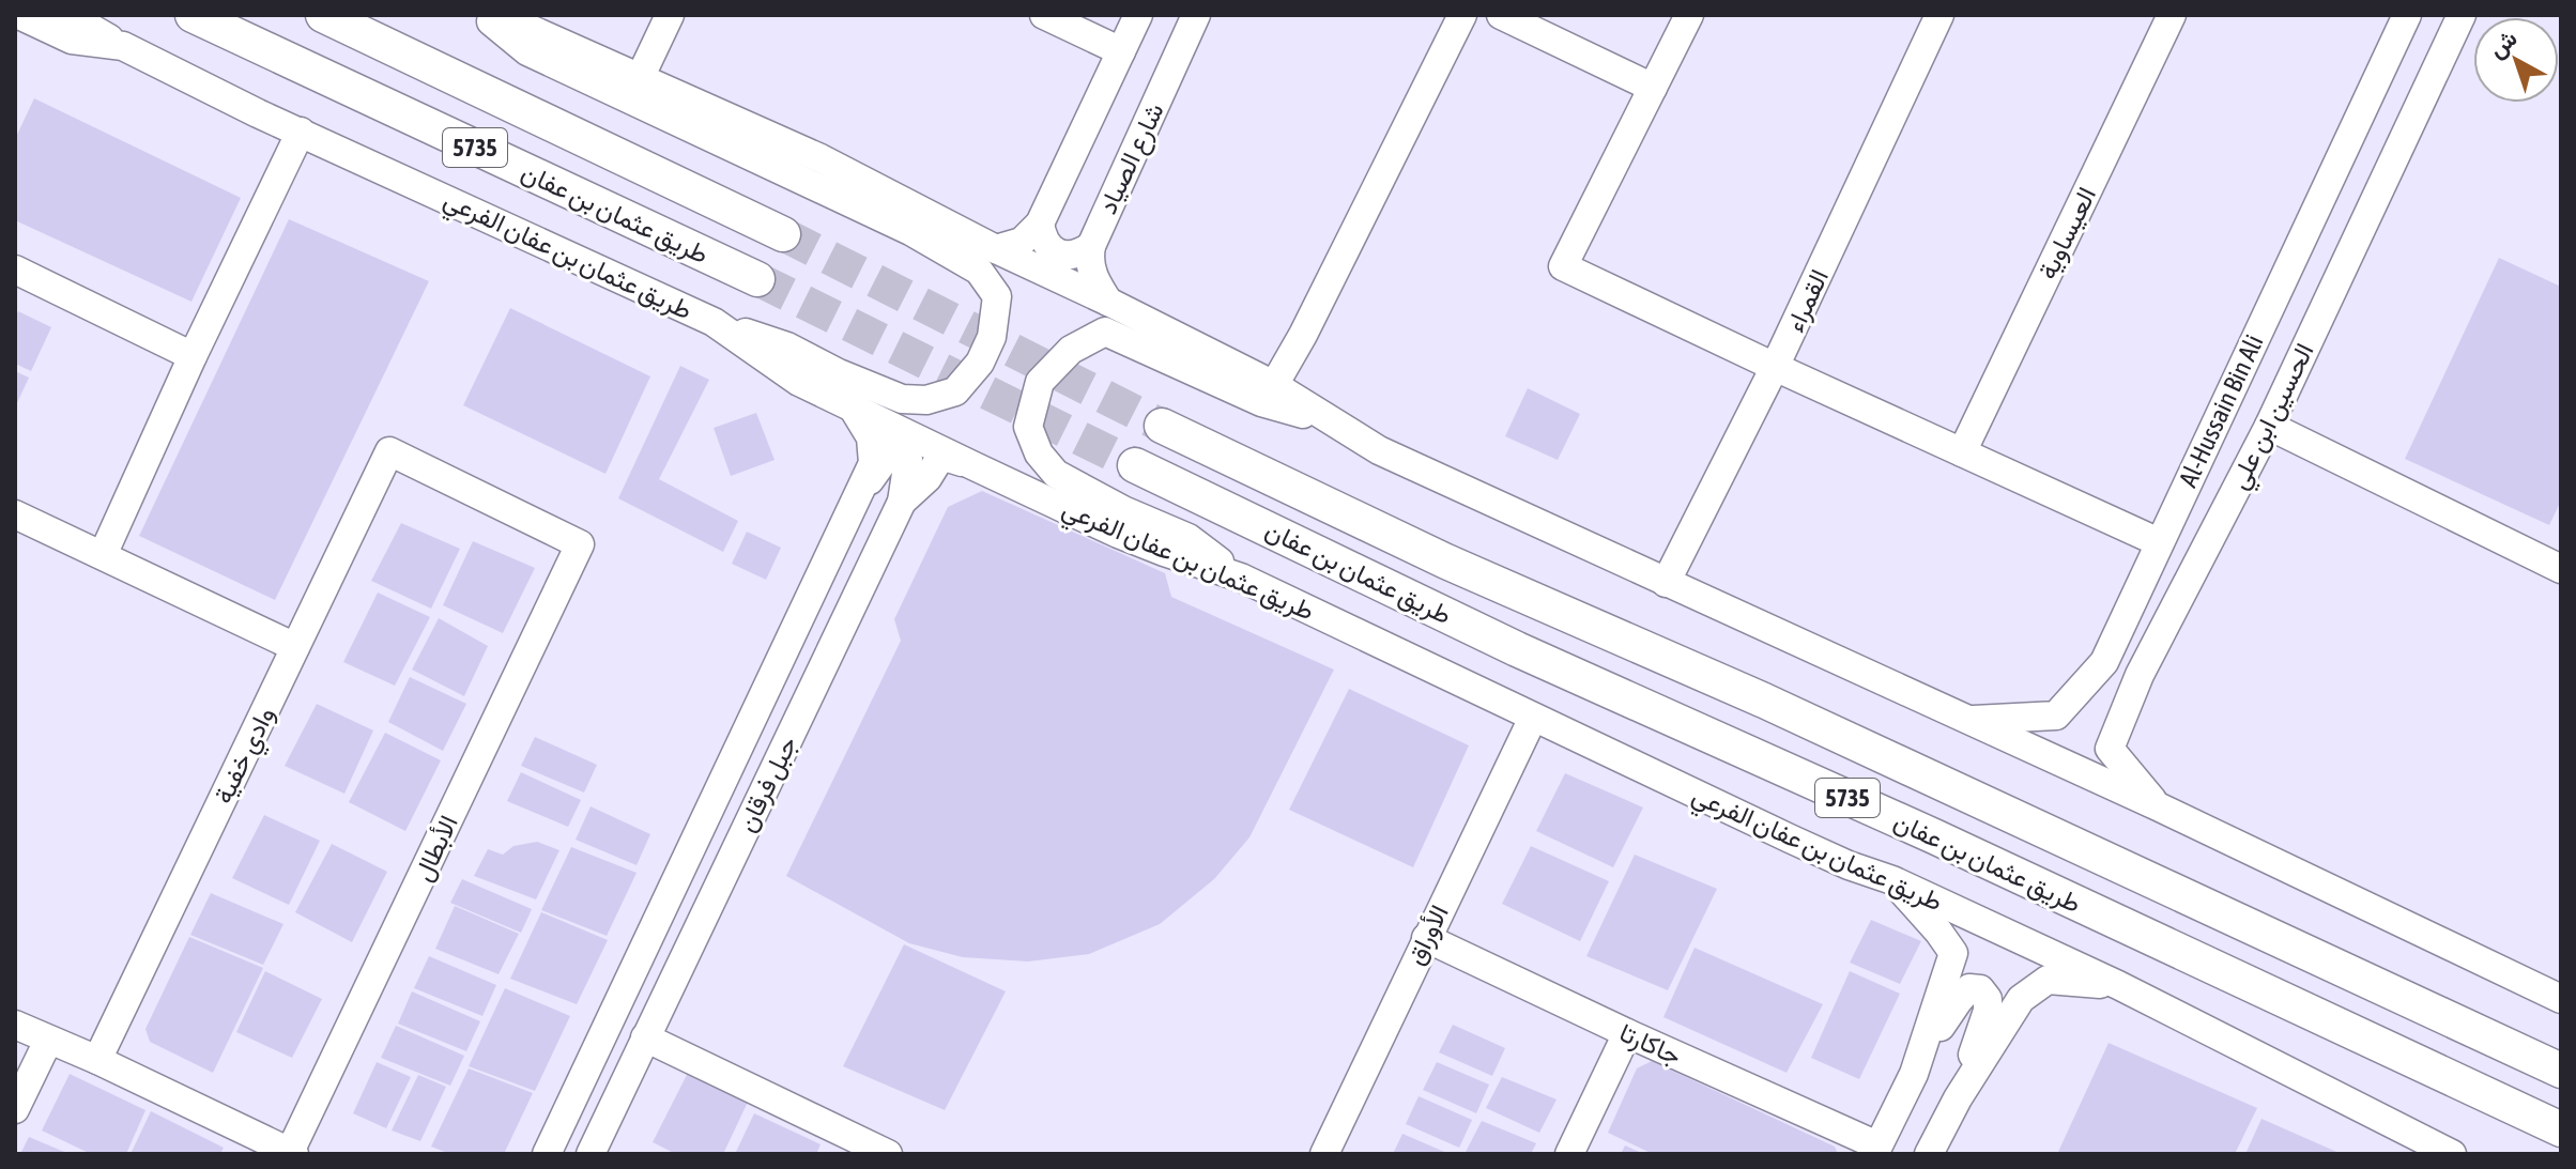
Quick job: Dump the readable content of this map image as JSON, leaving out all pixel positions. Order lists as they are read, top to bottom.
{
  "streets": {
    "main road": ["5735", "طريق عثمان بن عفان"],
    "street": [
      "شارع الصياد",
      "العيساوية",
      "طريق عثمان بن عفان الفرعي",
      "القمراء",
      "Al-Hussain Bin Ali",
      "الحسين ابن علي",
      "وادي خفية",
      "جبل فرقان",
      "الأبطال",
      "الأوراق",
      "جاكارتا"
    ]
  },
  "crossings": [
    ["طريق عثمان بن عفان الفرعي", "جبل فرقان"],
    ["طريق عثمان بن عفان الفرعي", "الأوراق"],
    ["وادي خفية", "الأبطال"],
    ["الأوراق", "جاكارتا"]
  ],
  "north": "top left"
}
